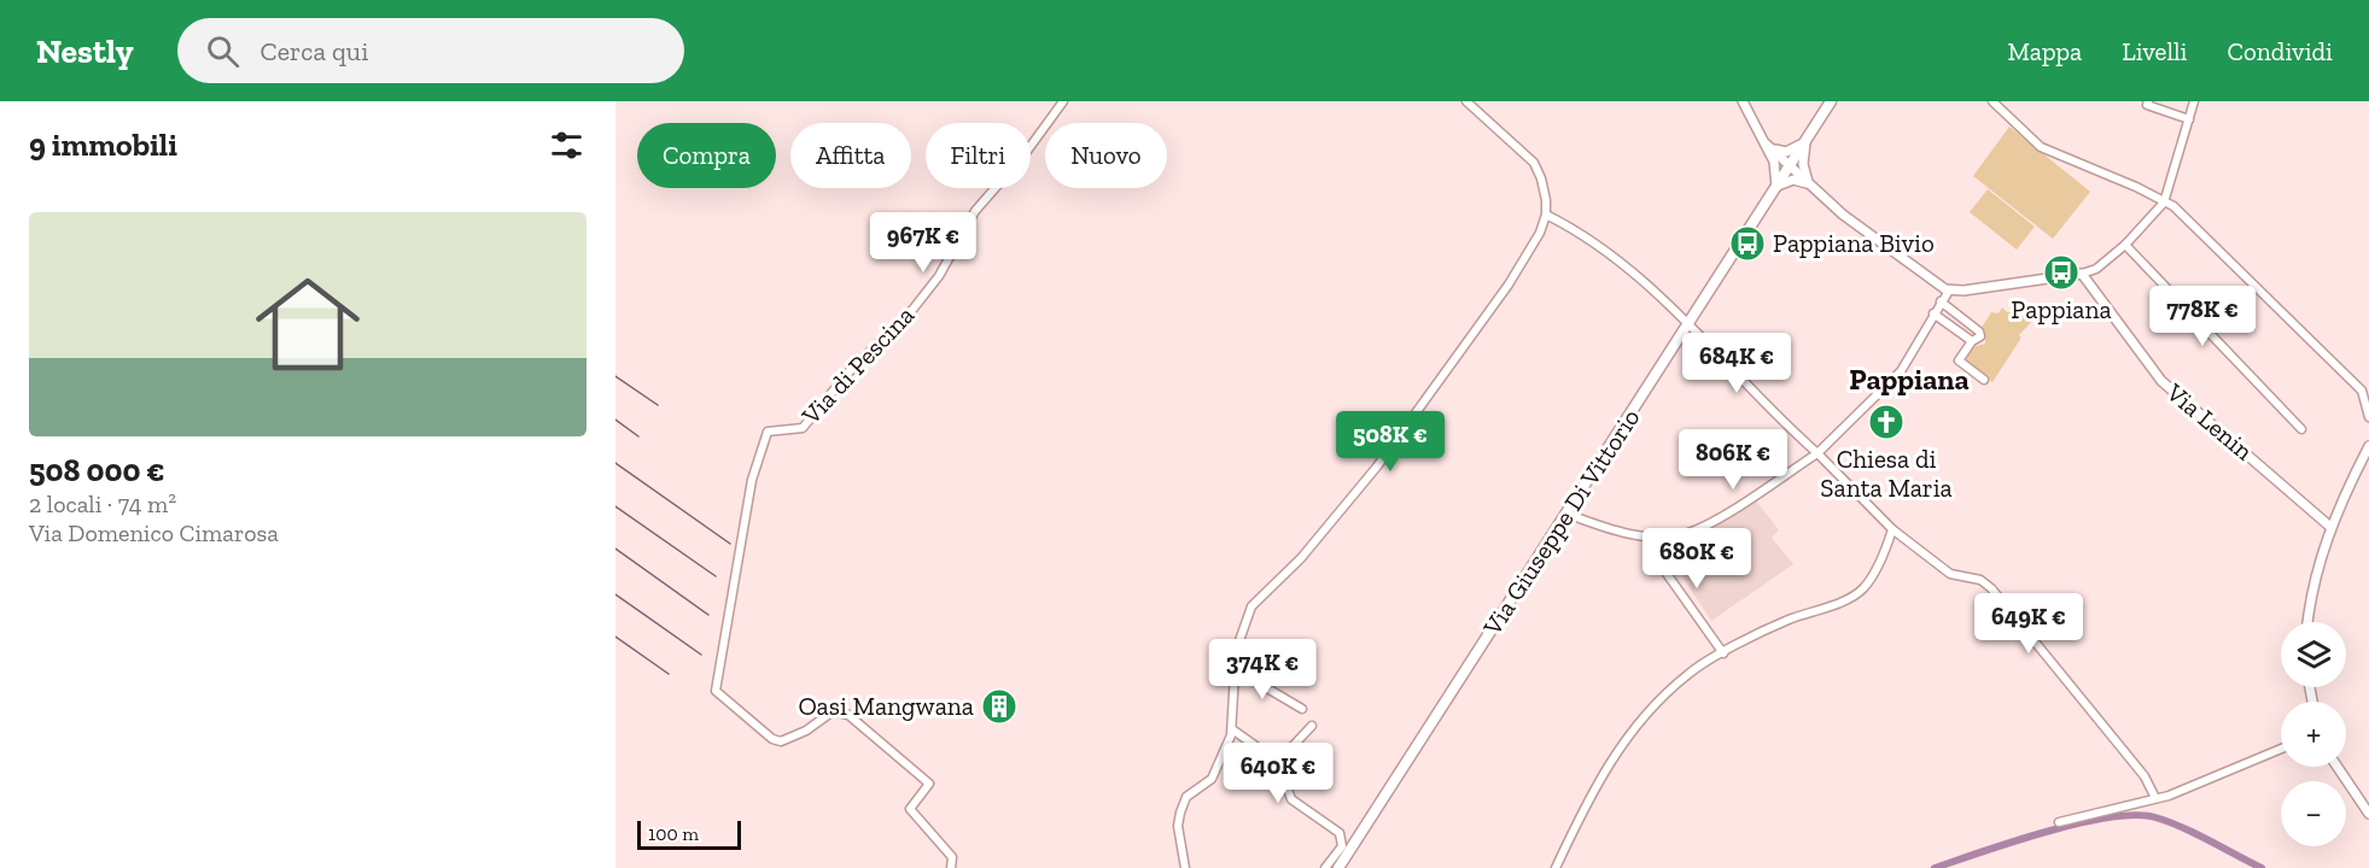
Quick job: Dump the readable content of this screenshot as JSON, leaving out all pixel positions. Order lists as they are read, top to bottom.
{
  "streets": {
    "main road": ["Via Giuseppe Di Vittorio"],
    "street": ["Via di Pescina", "Via Lenin"]
  },
  "districts": ["Pappiana"],
  "places": {
    "bus stop": ["Pappiana Bivio", "Pappiana"],
    "church": ["Chiesa di Santa Maria"],
    "building": ["Oasi Mangwana"]
  },
  "scale_bar": "100 m",
  "page": {
    "header": "Nestly",
    "search": "Cerca qui",
    "nav": ["Mappa", "Livelli", "Condividi"],
    "heading": "9 immobili",
    "chip": [
      "Compra",
      "Affitta",
      "Filtri",
      "Nuovo"
    ],
    "list": [
      {
        "name": "508 000 €",
        "note": "2 locali · 74 m² · Via Domenico Cimarosa"
      }
    ],
    "price": [
      "967K €",
      "778K €",
      "684K €",
      "508K €",
      "806K €",
      "680K €",
      "649K €",
      "374K €",
      "640K €"
    ],
    "map_buttons": ["+", "−"],
    "scale": "100 m"
  }
}
